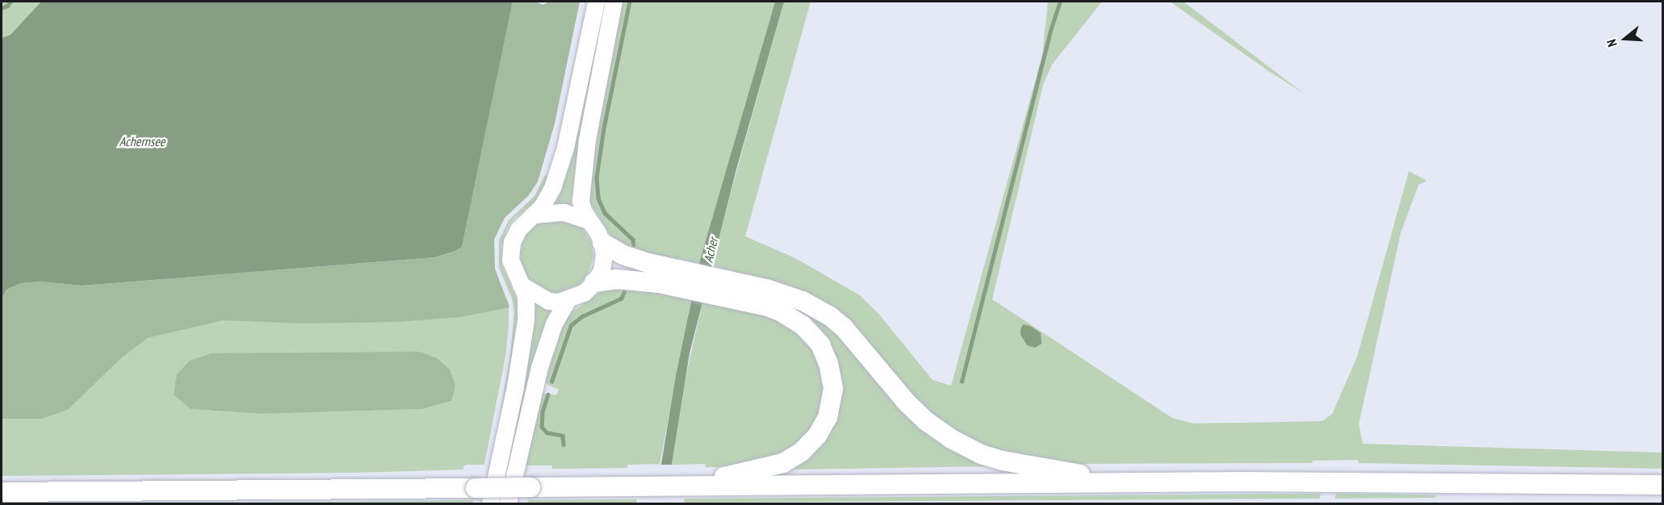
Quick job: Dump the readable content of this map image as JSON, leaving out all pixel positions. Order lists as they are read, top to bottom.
{
  "water": ["Achernsee", "Acher"],
  "north": "left"
}
